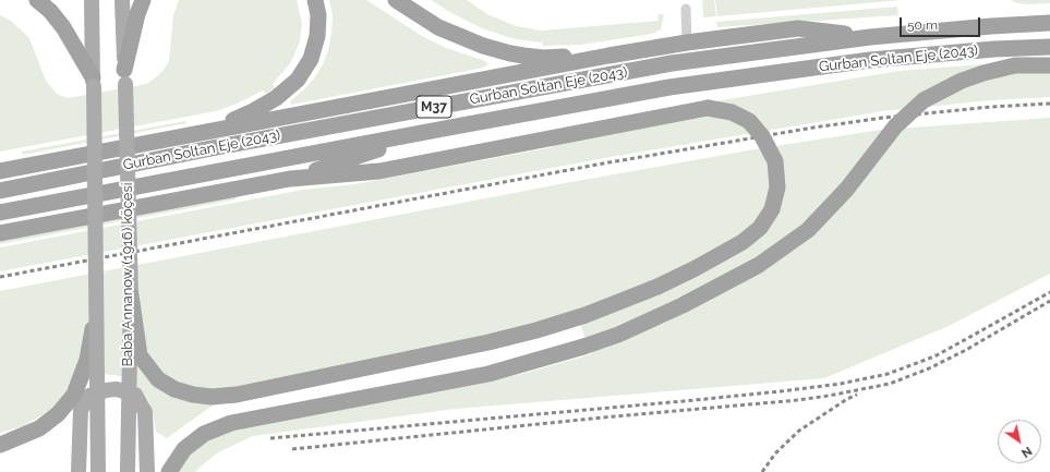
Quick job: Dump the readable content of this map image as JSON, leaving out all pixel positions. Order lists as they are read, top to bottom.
{
  "streets": {
    "highway": ["Gurban Soltan Eje (2043)", "M37"],
    "main road": ["Baba Annanow (1916) köçesi"]
  },
  "scale_bar": "50 m",
  "north": "bottom right"
}
